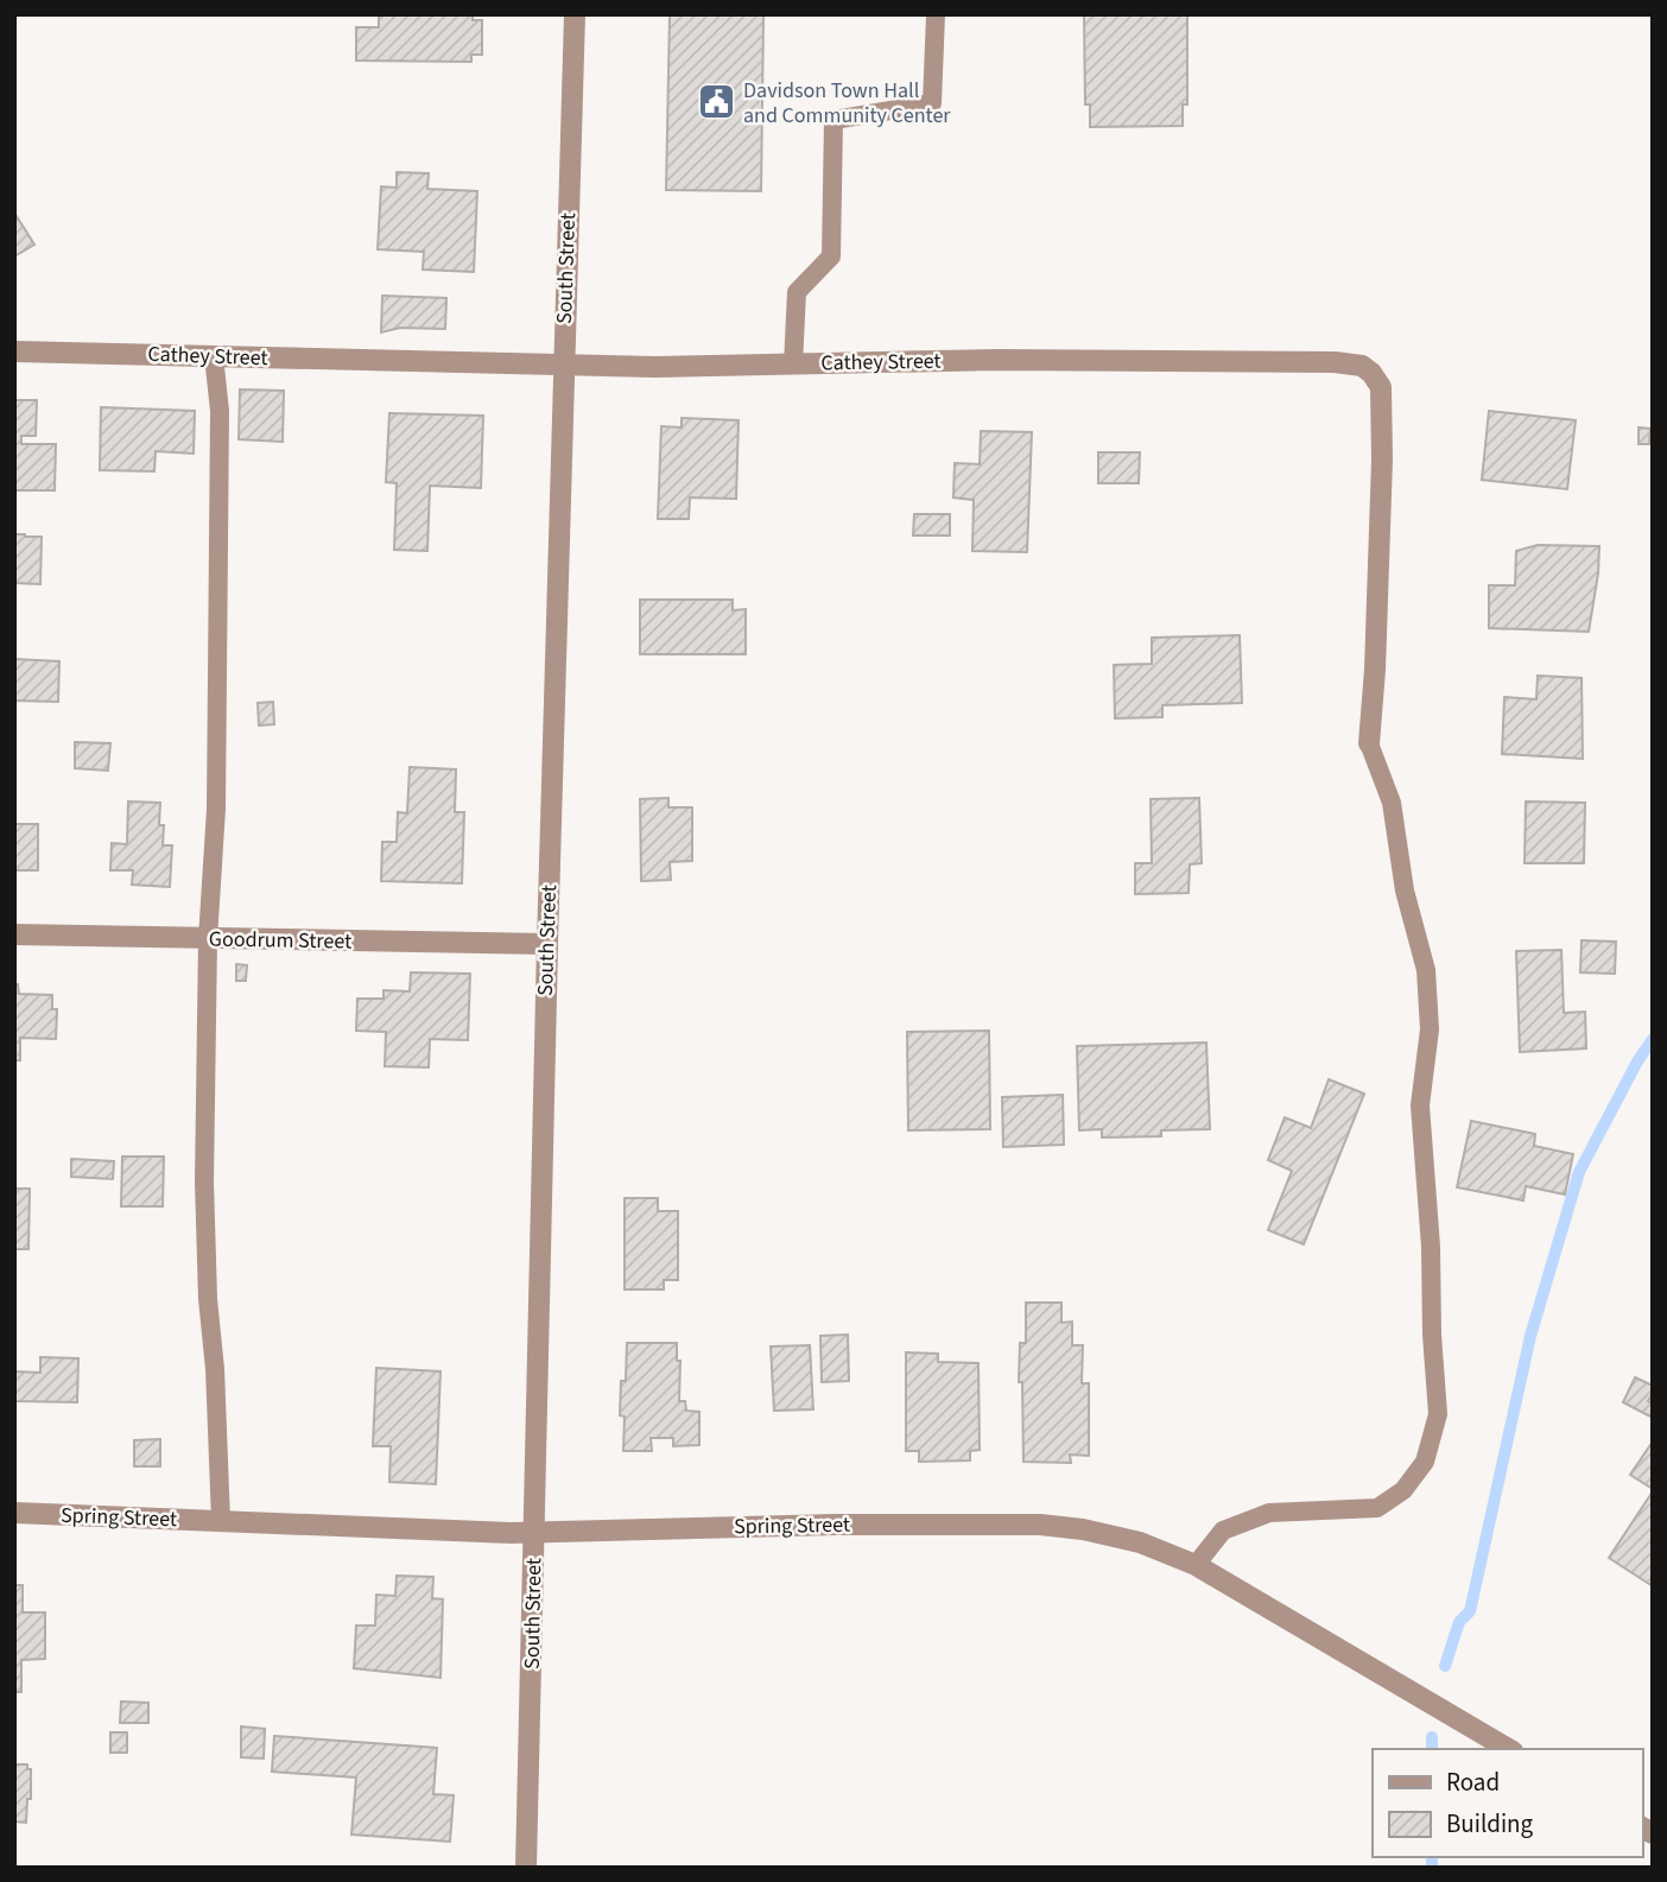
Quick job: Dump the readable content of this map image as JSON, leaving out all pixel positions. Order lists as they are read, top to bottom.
{
  "streets": {
    "street": [
      "South Street",
      "Cathey Street",
      "Goodrum Street",
      "Spring Street"
    ]
  },
  "crossings": [
    ["South Street", "Cathey Street"],
    ["South Street", "Goodrum Street"],
    ["South Street", "Spring Street"]
  ],
  "places": {
    "public building": ["Davidson Town Hall and Community Center"]
  },
  "legend": ["Road", "Building"]
}
